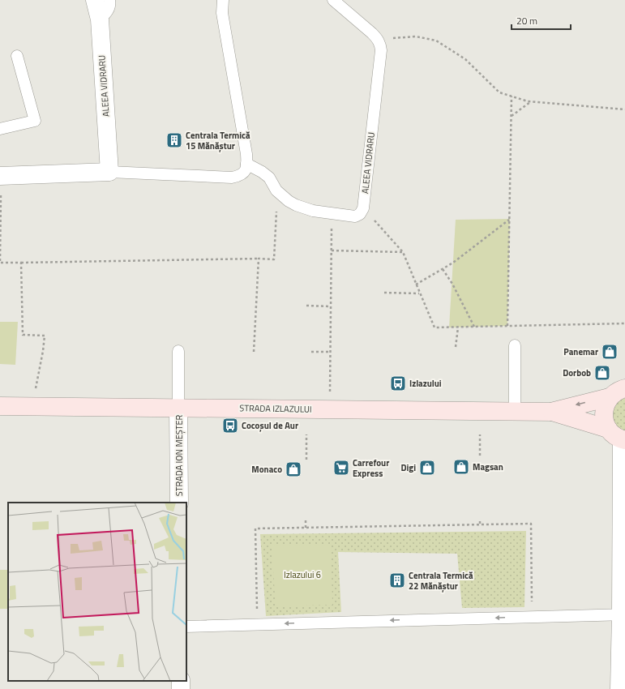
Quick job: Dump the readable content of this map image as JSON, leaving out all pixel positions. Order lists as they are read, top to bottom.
{
  "streets": {
    "main road": ["STRADA IZLAZULUI"],
    "street": ["ALEEA VIDRARU", "STRADA ION MEȘTER"]
  },
  "crossings": [
    ["STRADA IZLAZULUI", "STRADA ION MEȘTER"]
  ],
  "parks": ["Izlazului 6"],
  "places": {
    "building": ["Centrala Termică 15 Mănăștur", "Centrala Termică 22 Mănăștur"],
    "shop": [
      "Panemar",
      "Dorbob",
      "Magsan",
      "Digi",
      "Monaco"
    ],
    "bus stop": ["Izlazului", "Cocoșul de Aur"],
    "supermarket": ["Carrefour Express"]
  },
  "scale_bar": "20 m"
}
